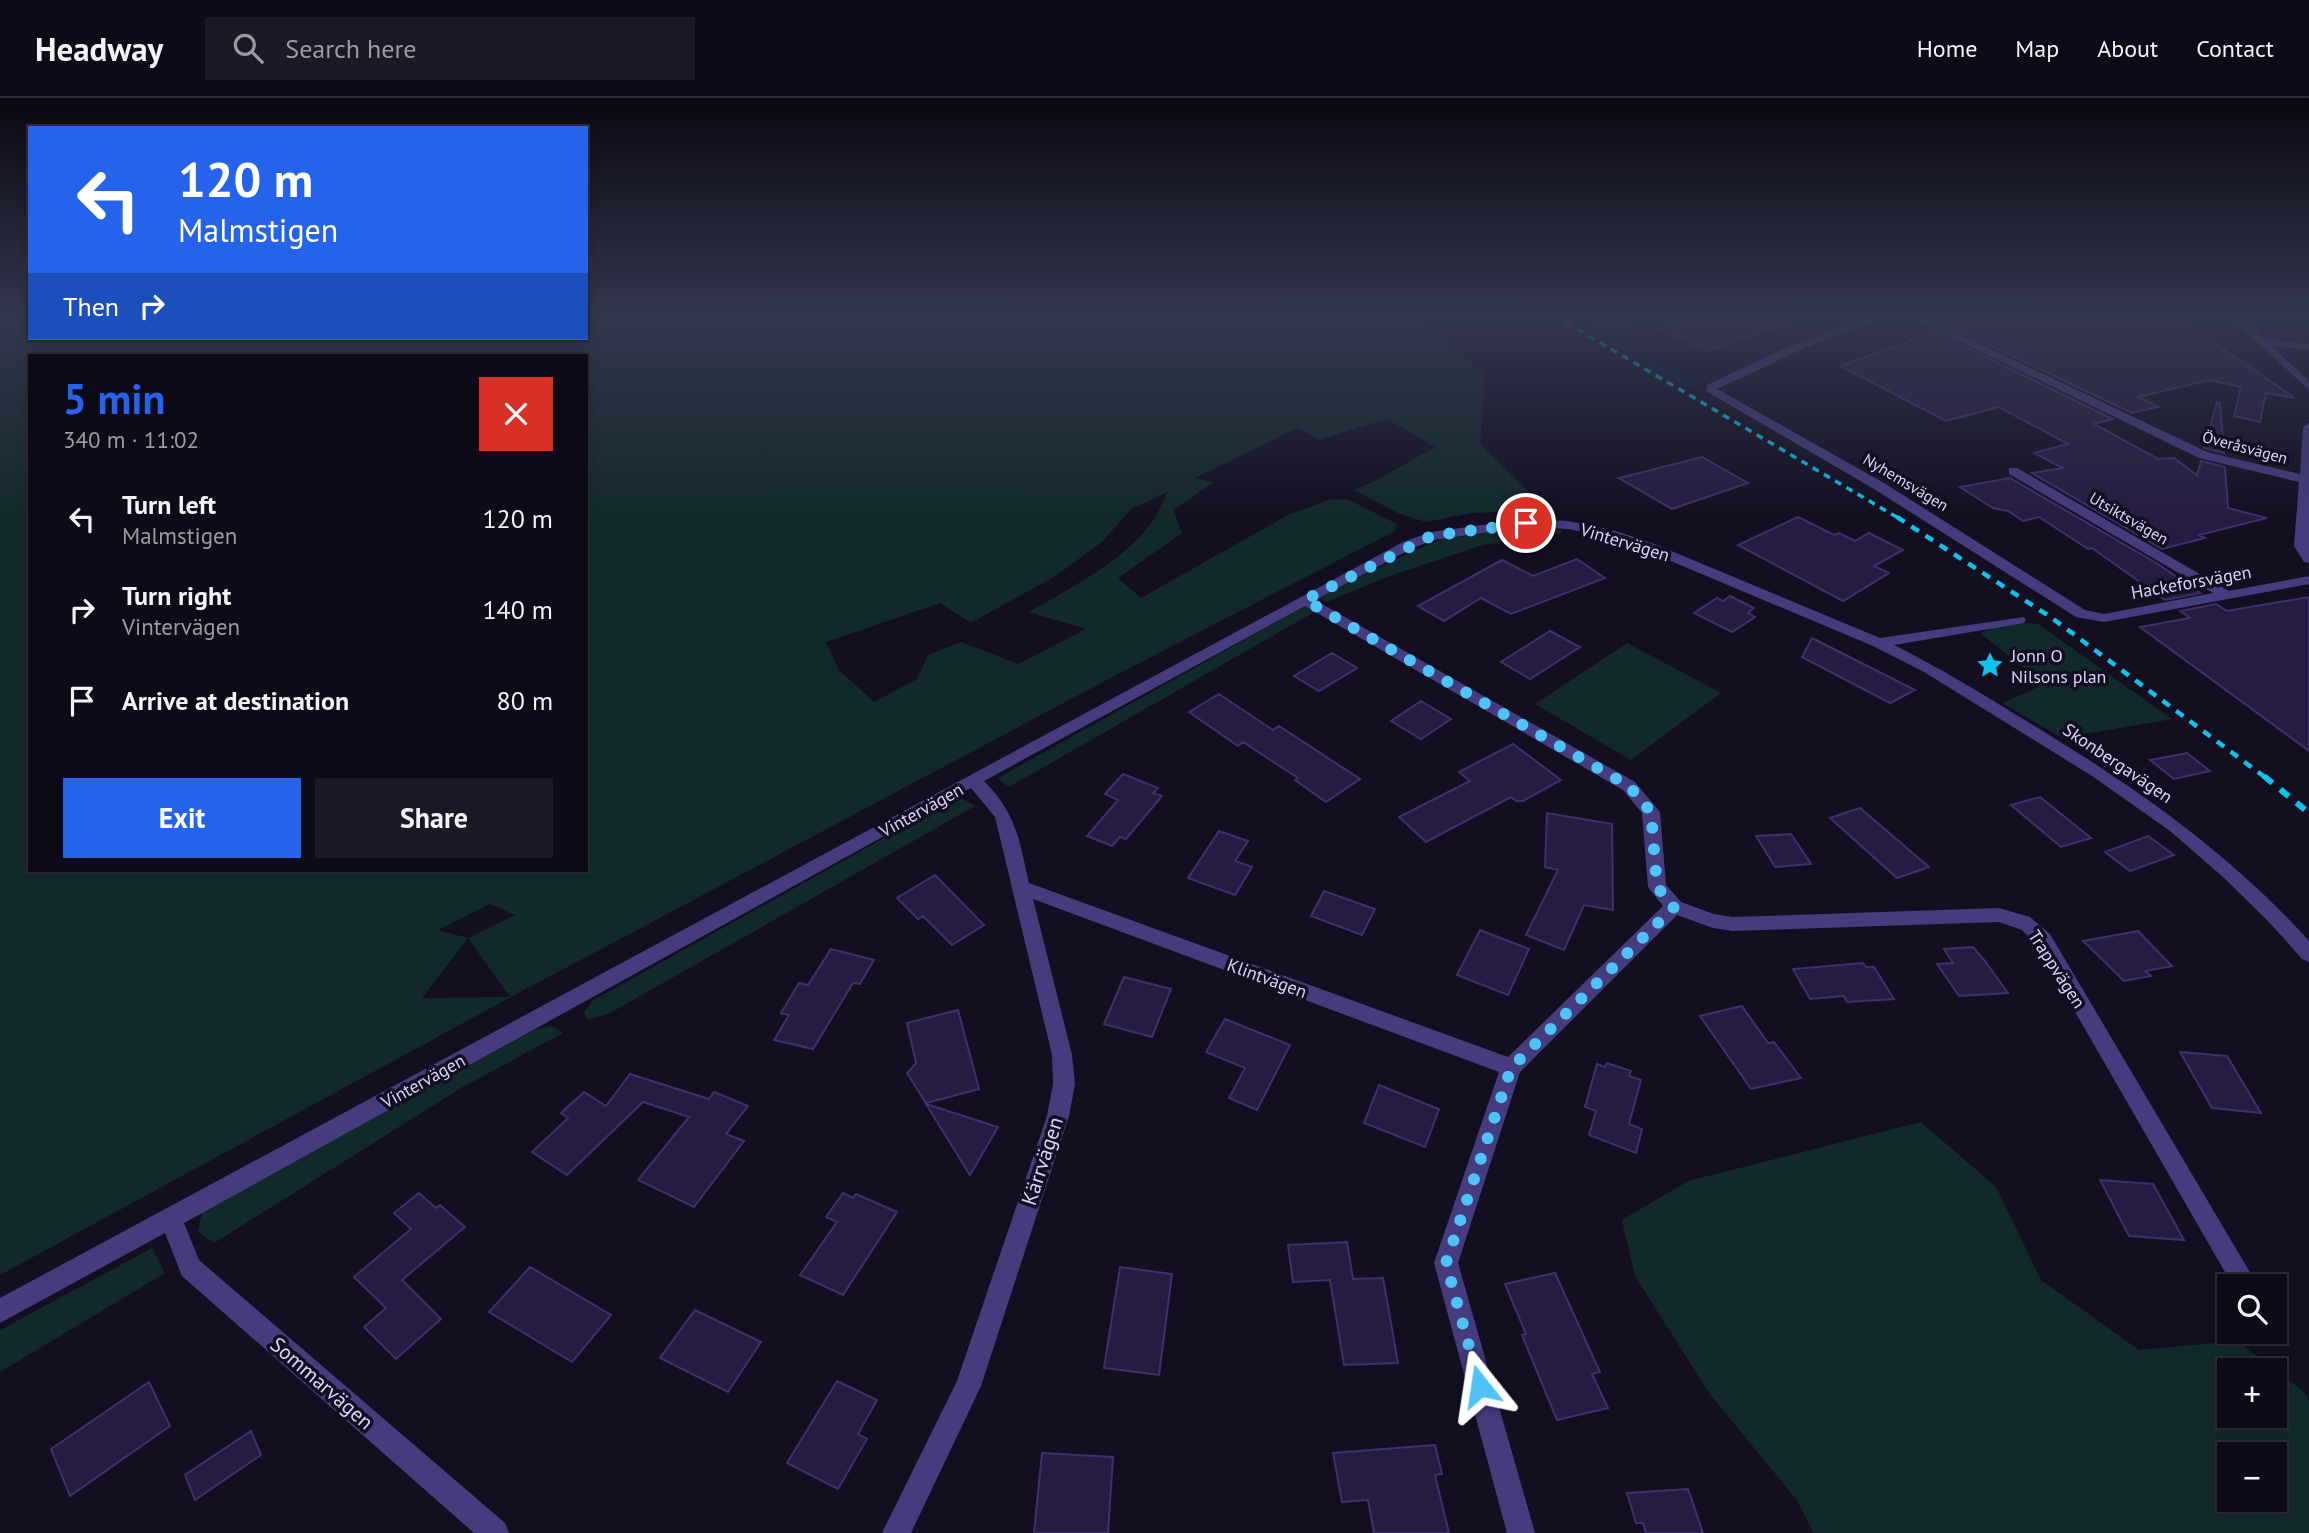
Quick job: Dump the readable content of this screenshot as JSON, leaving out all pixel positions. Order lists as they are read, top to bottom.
{
  "streets": {
    "street": [
      "Överåsvägen",
      "Nyhemsvägen",
      "Utsiktsvägen",
      "Vintervägen",
      "Hackeforsvägen",
      "Skonbergavägen",
      "Trappvägen",
      "Klintvägen",
      "Kärrvägen",
      "Sommarvägen"
    ]
  },
  "crossings": [
    ["Nyhemsvägen", "Hackeforsvägen"],
    ["Utsiktsvägen", "Hackeforsvägen"],
    ["Vintervägen", "Skonbergavägen"],
    ["Vintervägen", "Kärrvägen"],
    ["Vintervägen", "Sommarvägen"],
    ["Klintvägen", "Kärrvägen"]
  ],
  "places": {
    "place": ["Jonn O Nilsons plan"]
  },
  "page": {
    "header": "Headway",
    "search": "Search here",
    "nav": [
      "Home",
      "Map",
      "About",
      "Contact"
    ],
    "turn": ["120 m", "Malmstigen"],
    "then": "Then",
    "heading": ["5 min", "340 m · 11:02"],
    "list": [
      {
        "name": "Turn left",
        "note": "Malmstigen",
        "value": "120 m"
      },
      {
        "name": "Turn right",
        "note": "Vintervägen",
        "value": "140 m"
      },
      {
        "name": "Arrive at destination",
        "value": "80 m"
      }
    ],
    "buttons": ["Exit", "Share"],
    "map_buttons": ["+", "−"]
  }
}
